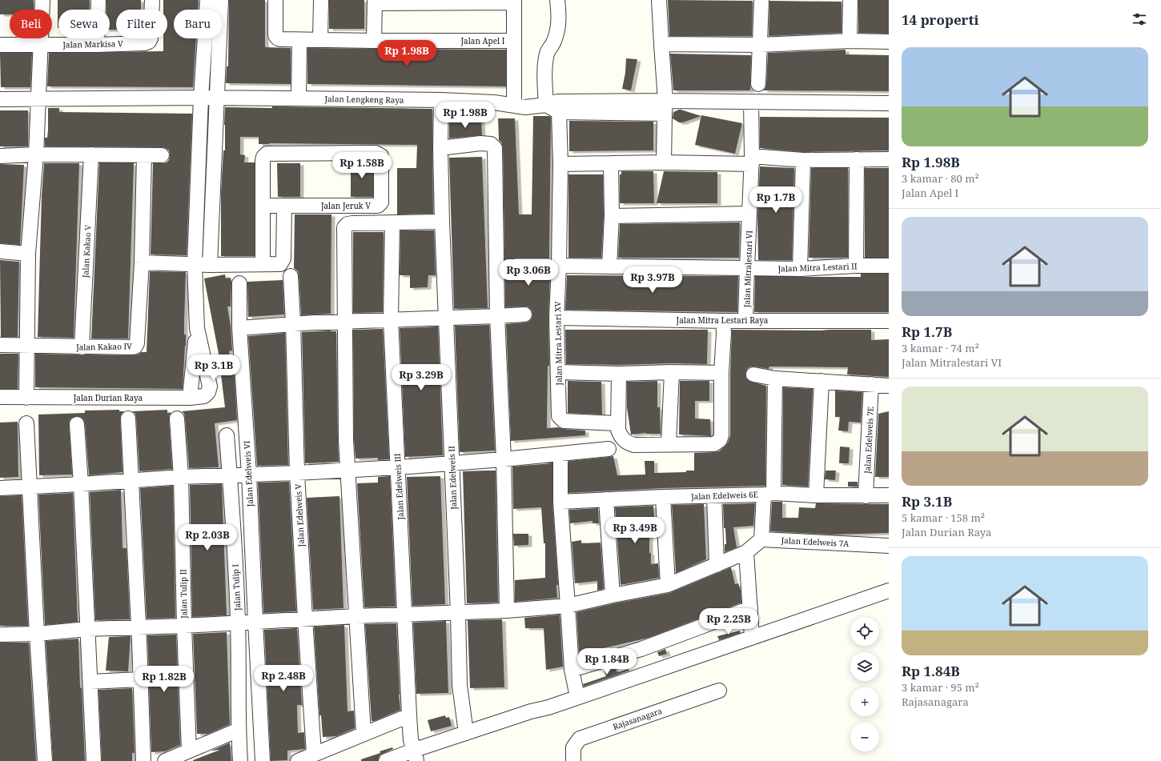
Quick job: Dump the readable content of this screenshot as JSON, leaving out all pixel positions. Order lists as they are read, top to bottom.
{
  "streets": {
    "street": [
      "Jalan Apel I",
      "Jalan Markisa V",
      "Jalan Lengkeng Raya",
      "Jalan Jeruk V",
      "Jalan Kakao V",
      "Jalan Mitra Lestari II",
      "Jalan Mitralestari VI",
      "Jalan Mitra Lestari Raya",
      "Jalan Mitra Lestari XV",
      "Jalan Kakao IV",
      "Jalan Durian Raya",
      "Jalan Edelweis 7E",
      "Jalan Edelweis VI",
      "Jalan Edelweis II",
      "Jalan Edelweis III",
      "Jalan Edelweis 6E",
      "Jalan Edelweis V",
      "Jalan Edelweis 7A",
      "Jalan Tulip I",
      "Jalan Tulip II",
      "Rajasanagara"
    ]
  },
  "crossings": [
    ["Jalan Lengkeng Raya", "Jalan Edelweis II"],
    ["Jalan Kakao V", "Jalan Kakao IV"],
    ["Jalan Mitra Lestari II", "Jalan Mitralestari VI"],
    ["Jalan Mitra Lestari II", "Jalan Mitra Lestari XV"],
    ["Jalan Mitralestari VI", "Jalan Mitra Lestari Raya"],
    ["Jalan Mitra Lestari Raya", "Jalan Mitra Lestari XV"],
    ["Jalan Edelweis 7E", "Jalan Edelweis 6E"],
    ["Jalan Edelweis VI", "Jalan Tulip I"]
  ],
  "page": {
    "heading": "14 properti",
    "chip": [
      "Beli",
      "Sewa",
      "Filter",
      "Baru"
    ],
    "list": [
      {
        "name": "Rp 1.98B",
        "note": "3 kamar · 80 m² · Jalan Apel I"
      },
      {
        "name": "Rp 1.7B",
        "note": "3 kamar · 74 m² · Jalan Mitralestari VI"
      },
      {
        "name": "Rp 3.1B",
        "note": "5 kamar · 158 m² · Jalan Durian Raya"
      },
      {
        "name": "Rp 1.84B",
        "note": "3 kamar · 95 m² · Rajasanagara"
      }
    ],
    "price": [
      "Rp 1.98B",
      "Rp 1.98B",
      "Rp 1.58B",
      "Rp 1.7B",
      "Rp 3.06B",
      "Rp 3.97B",
      "Rp 3.1B",
      "Rp 3.29B",
      "Rp 3.49B",
      "Rp 2.03B",
      "Rp 2.25B",
      "Rp 1.84B",
      "Rp 2.48B",
      "Rp 1.82B"
    ],
    "map_buttons": ["+", "−"]
  }
}
